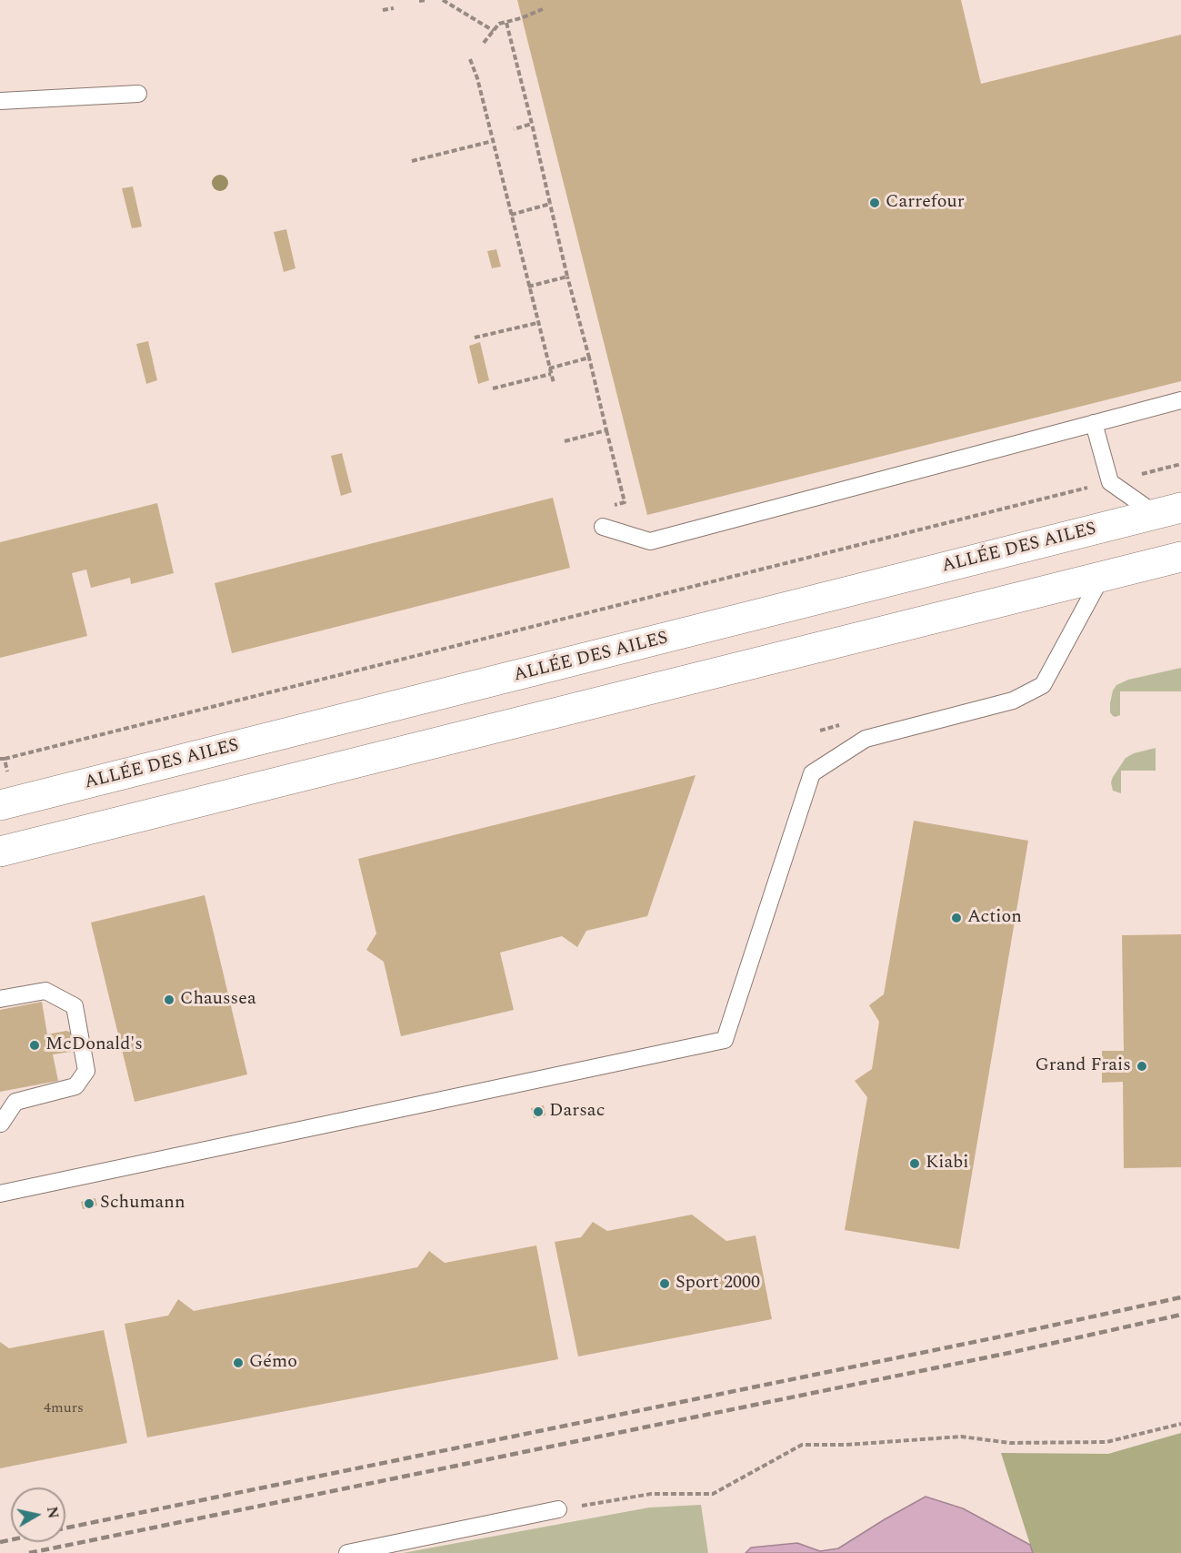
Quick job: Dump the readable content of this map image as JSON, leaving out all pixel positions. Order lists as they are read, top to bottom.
{
  "streets": {
    "main road": ["ALLÉE DES AILES"]
  },
  "places": [
    "Carrefour",
    "Action",
    "Chaussea",
    "McDonald's",
    "Grand Frais",
    "Darsac",
    "Kiabi",
    "Schumann",
    "Sport 2000",
    "Gémo"
  ],
  "house_numbers": ["4murs"],
  "north": "right"
}
